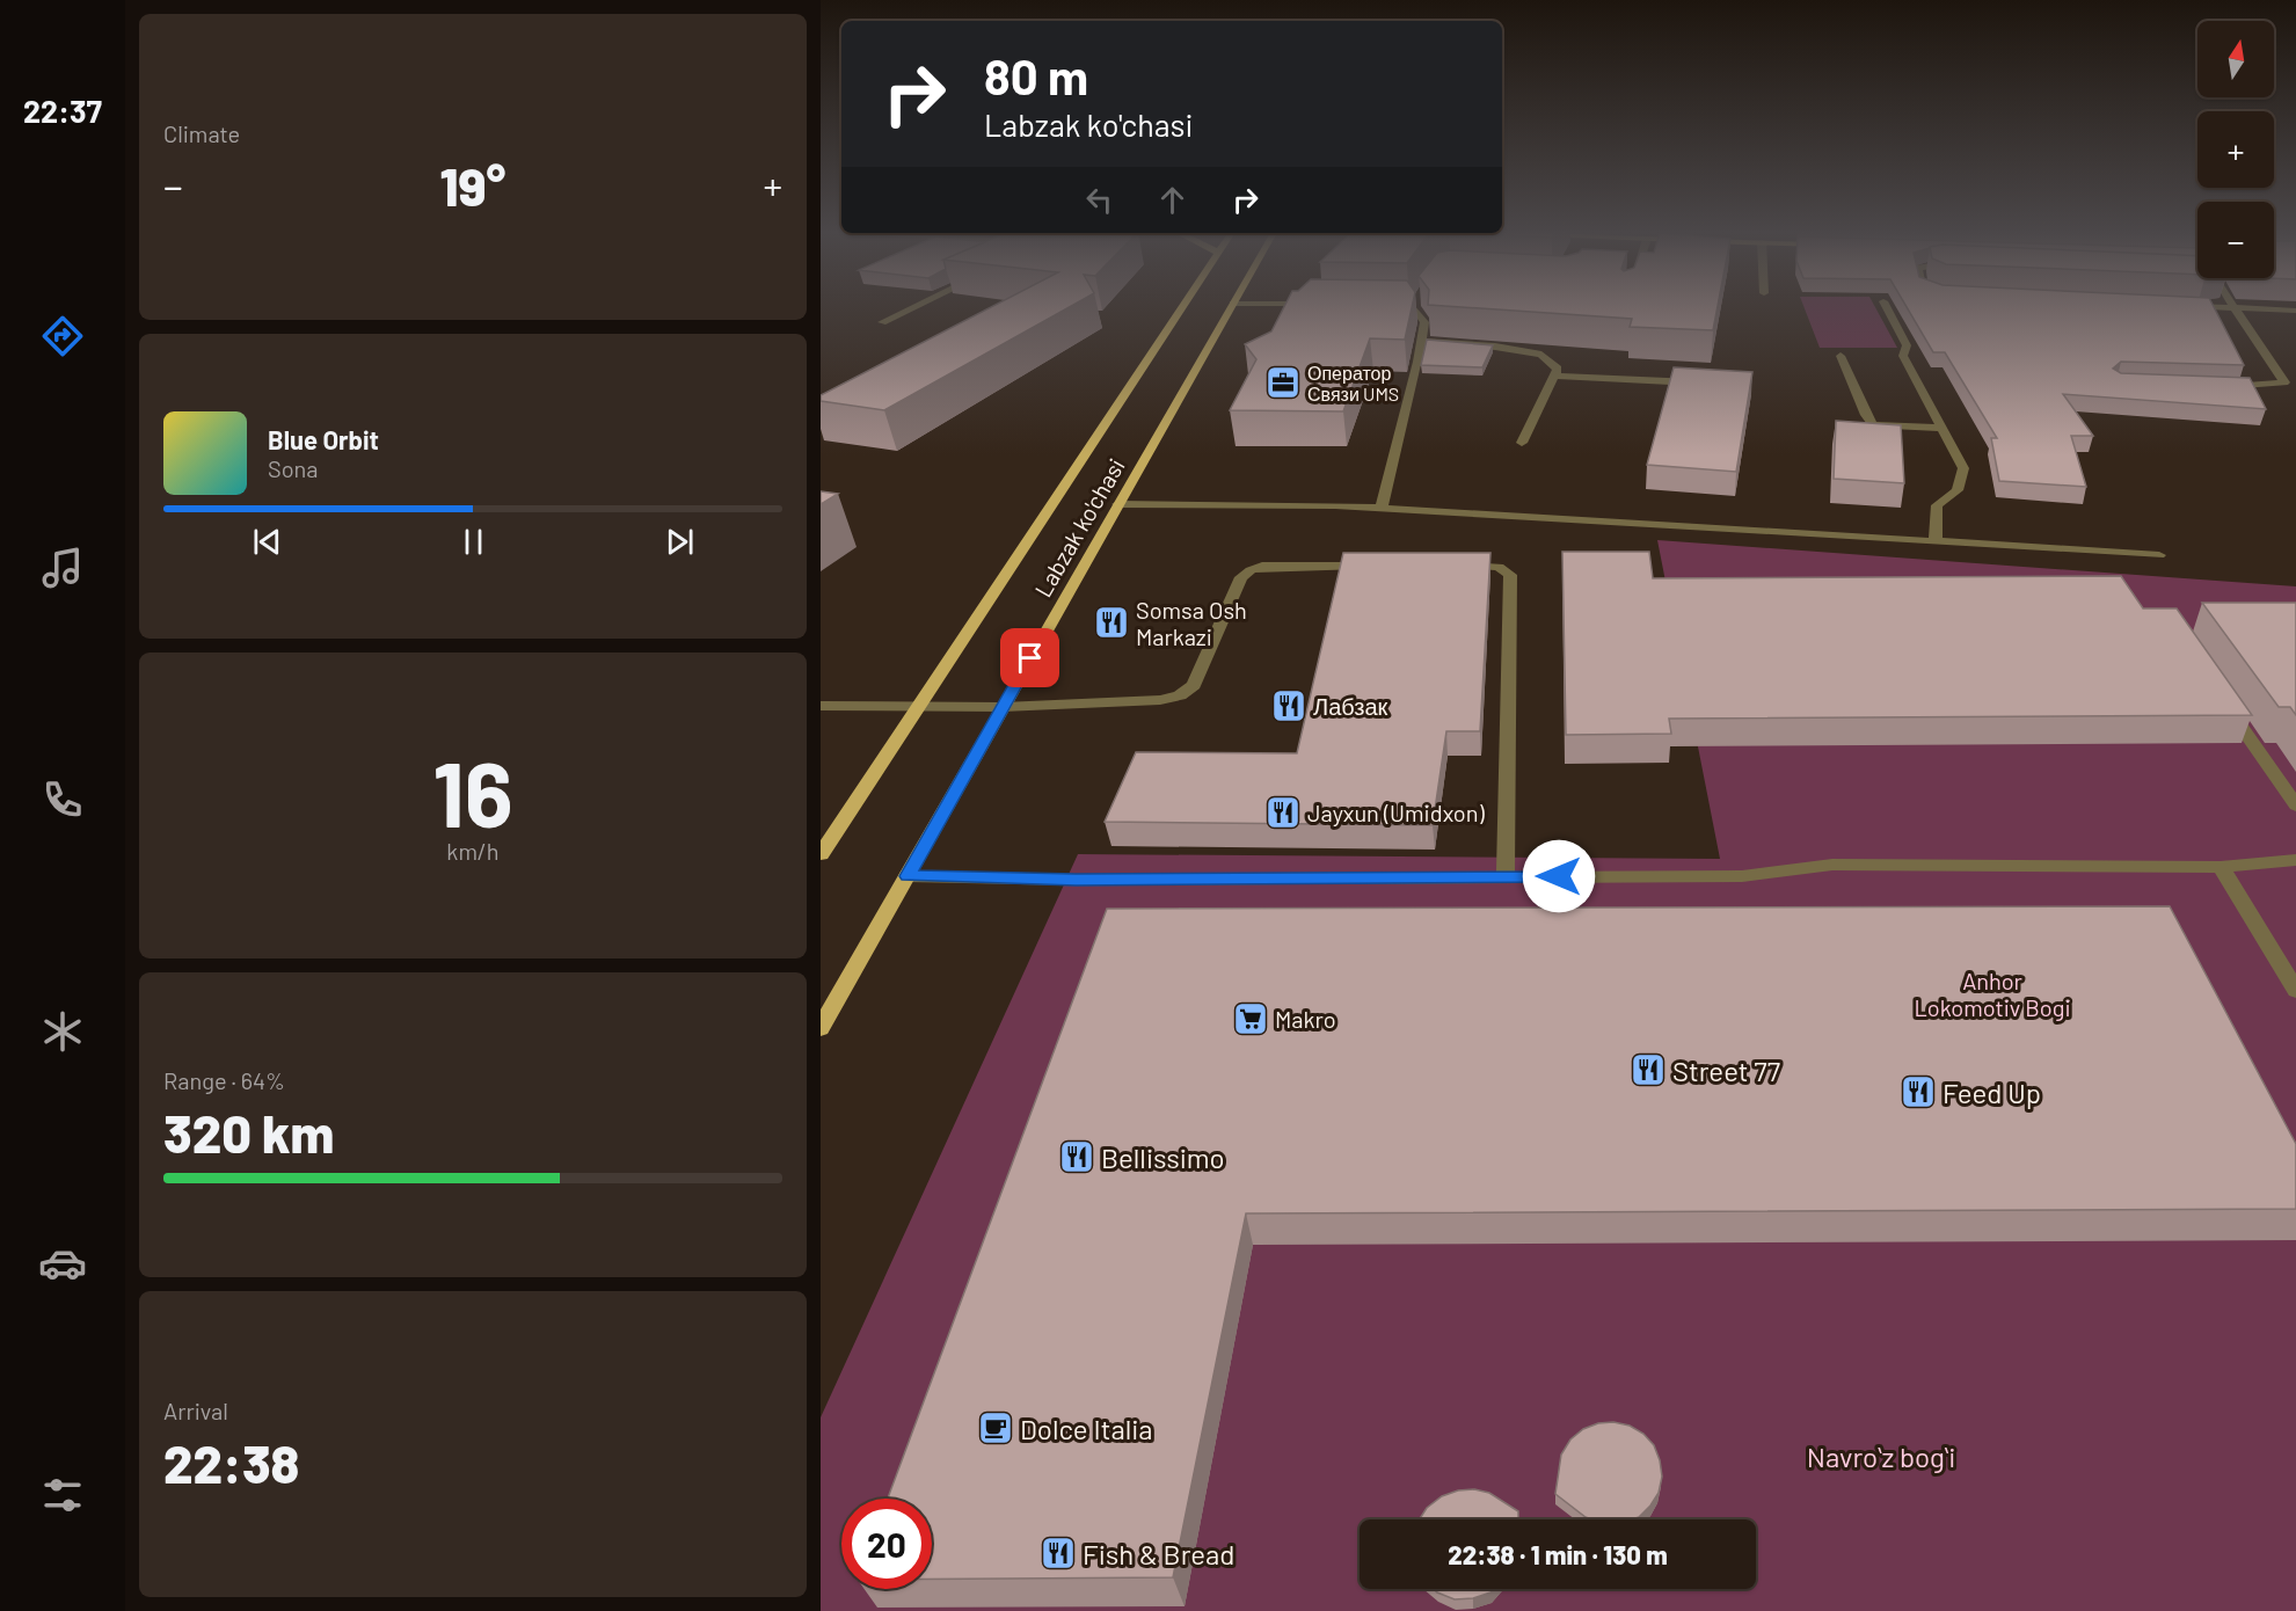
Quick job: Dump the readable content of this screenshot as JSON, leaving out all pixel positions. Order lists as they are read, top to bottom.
{
  "streets": {
    "main road": ["Labzak ko'chasi"]
  },
  "parks": ["Anhor Lokomotiv Bogi", "Navroʻz bogʻi"],
  "places": {
    "office": ["Оператор Связи UMS"],
    "restaurant": [
      "Somsa Osh Markazi",
      "Лабзак",
      "Jayxun (Umidxon)",
      "Street 77",
      "Feed Up",
      "Bellissimo",
      "Fish & Bread"
    ],
    "supermarket": ["Makro"],
    "cafe": ["Dolce Italia"]
  },
  "north": "top",
  "page": {
    "tabs": "22:37",
    "tile": [
      "Climate",
      ["16", "km/h"],
      ["Range · 64%", "320 km"],
      ["Arrival", "22:38"]
    ],
    "map_buttons": ["+", "−"],
    "turn": ["80 m", "Labzak ko'chasi"],
    "heat": ["−", "19°", "+"],
    "song": ["Blue Orbit", "Sona"],
    "limit": "20",
    "trip": "22:38 · 1 min · 130 m"
  }
}
